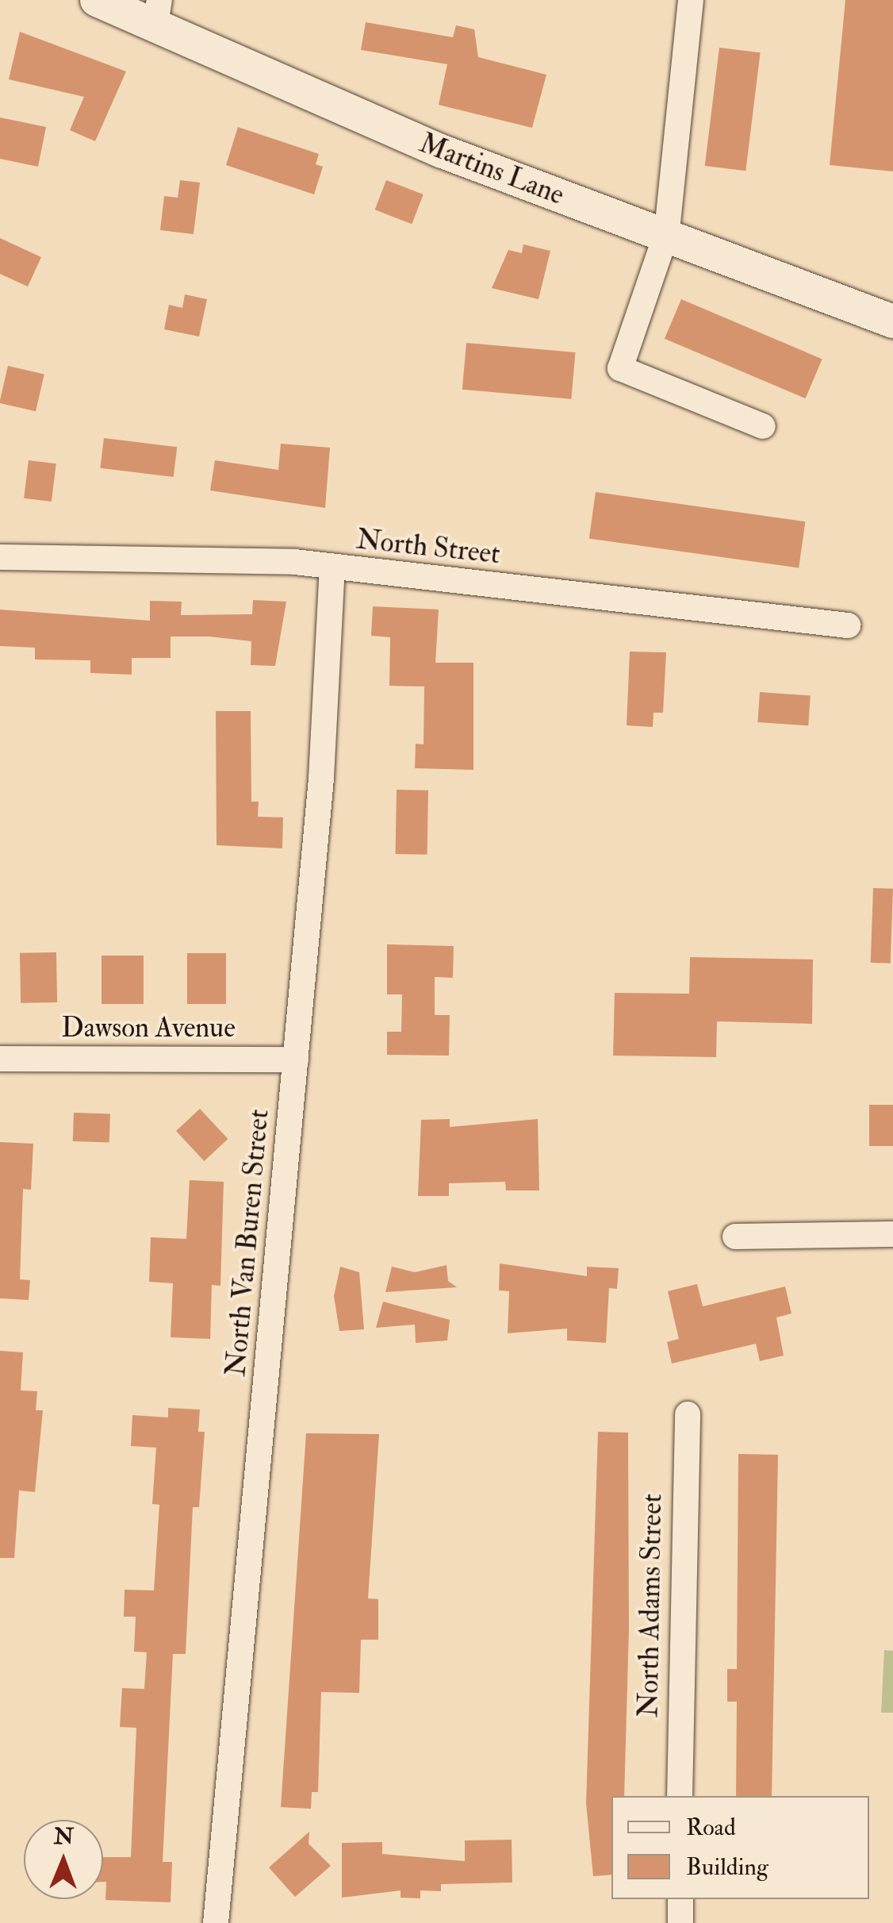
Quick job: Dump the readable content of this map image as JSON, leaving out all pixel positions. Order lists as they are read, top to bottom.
{
  "streets": {
    "street": [
      "Martins Lane",
      "North Street",
      "Dawson Avenue",
      "North Van Buren Street",
      "North Adams Street"
    ]
  },
  "crossings": [
    ["North Street", "North Van Buren Street"],
    ["Dawson Avenue", "North Van Buren Street"]
  ],
  "legend": ["Road", "Building"],
  "north": "top"
}
